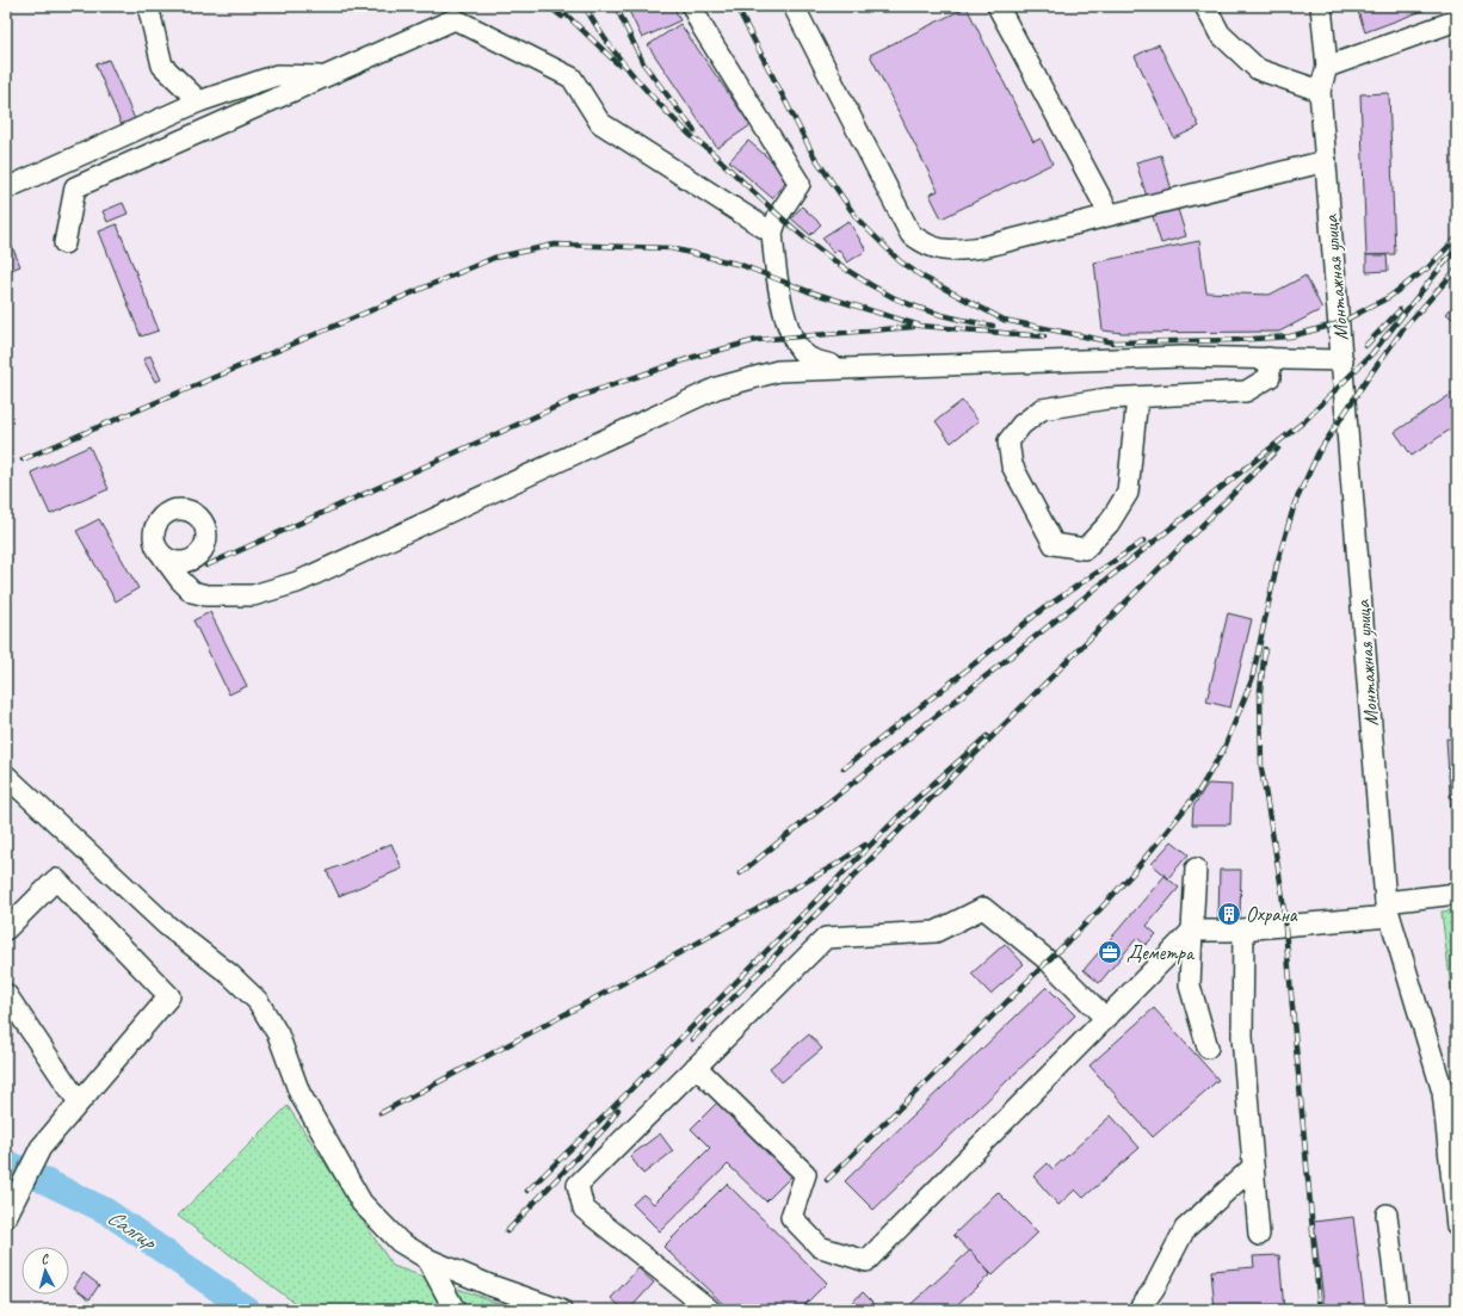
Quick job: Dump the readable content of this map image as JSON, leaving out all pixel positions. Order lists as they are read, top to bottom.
{
  "streets": {
    "street": ["Монтажная улица"]
  },
  "water": ["Салгир"],
  "places": {
    "building": ["Охрана"],
    "office": ["Деметра"]
  },
  "north": "top"
}
